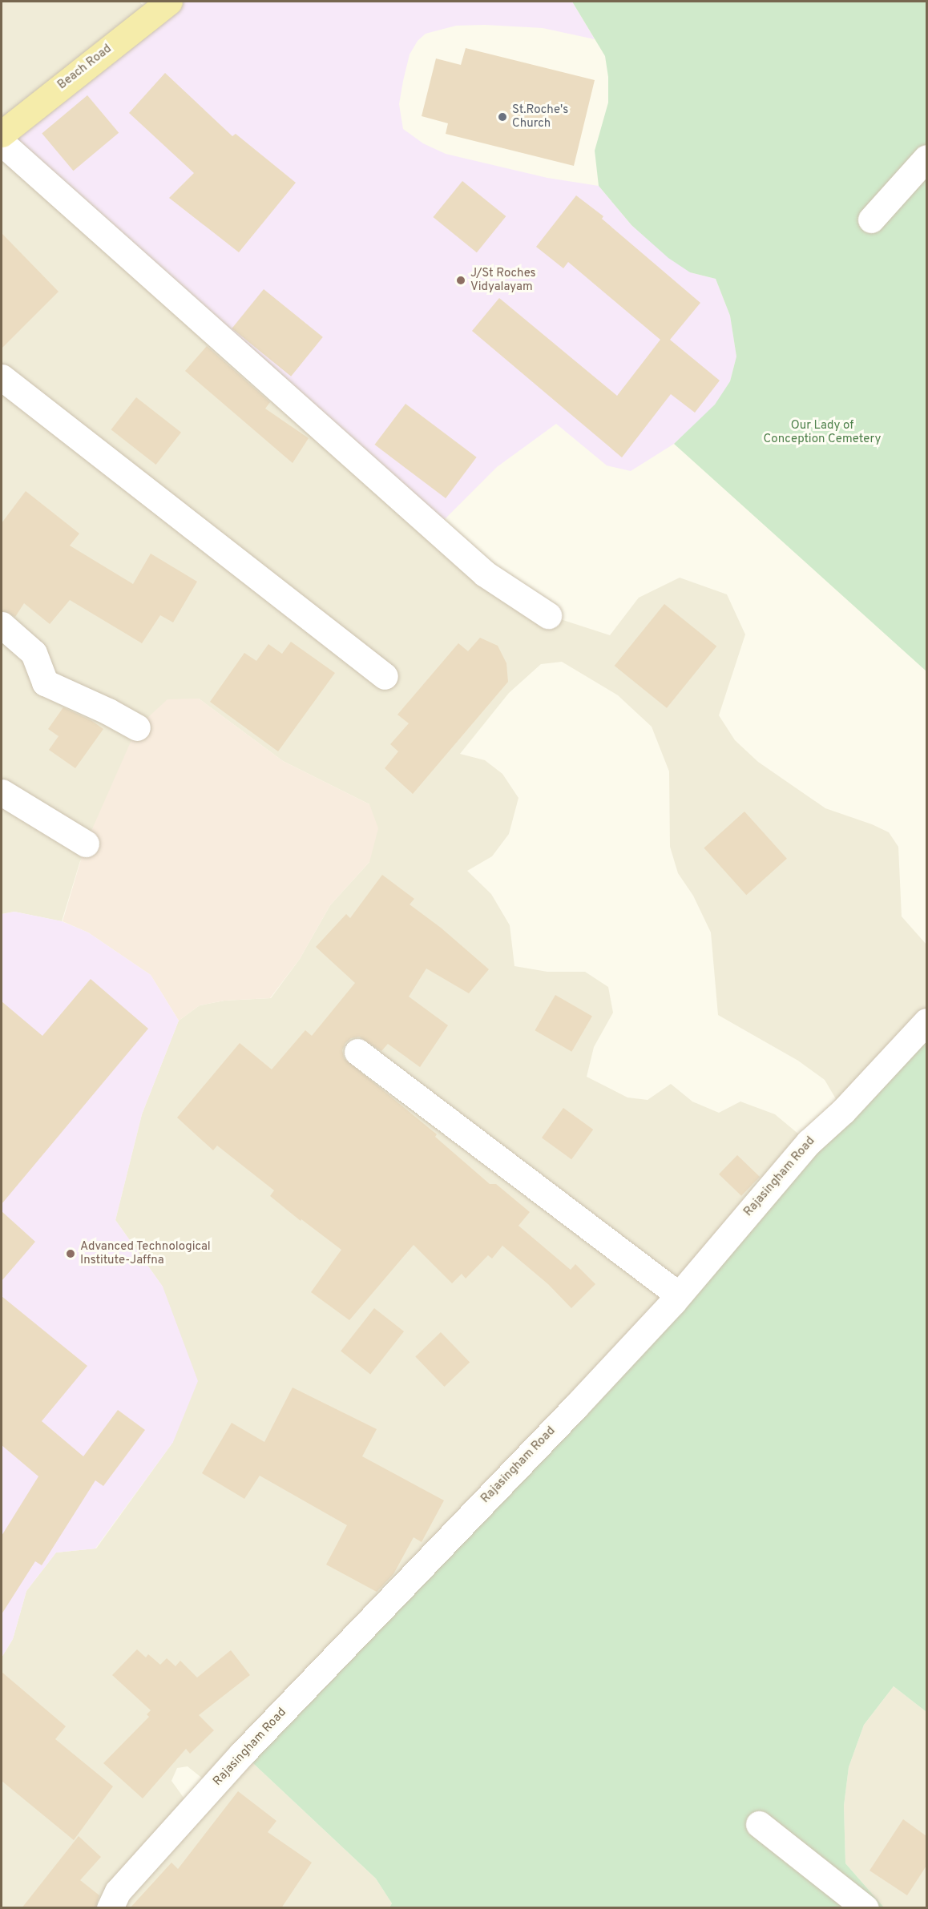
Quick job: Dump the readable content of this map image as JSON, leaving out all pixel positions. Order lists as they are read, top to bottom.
{
  "streets": {
    "main road": ["Beach Road"],
    "street": ["Rajasingham Road"]
  },
  "parks": ["Our Lady of Conception Cemetery"],
  "places": ["St.Roche's Church", "J/St Roches Vidyalayam", "Advanced Technological Institute-Jaffna"]
}
